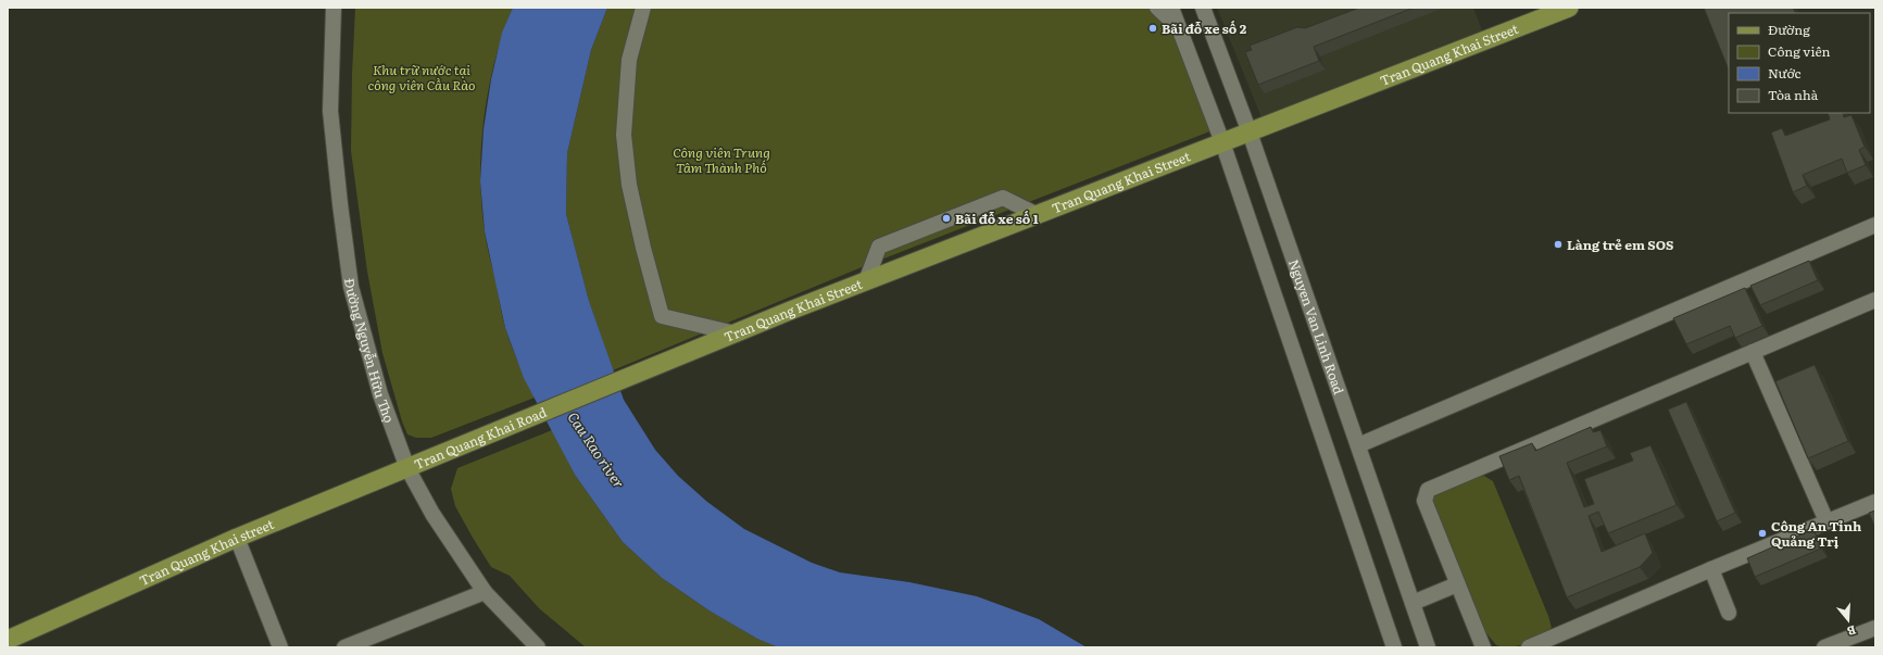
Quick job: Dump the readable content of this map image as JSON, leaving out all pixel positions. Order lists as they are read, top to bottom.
{
  "streets": {
    "main road": ["Tran Quang Khai Street", "Tran Quang Khai Road", "Tran Quang Khai street"],
    "street": ["Nguyen Van Linh Road", "Đường Nguyễn Hữu Thọ"]
  },
  "crossings": [
    ["Tran Quang Khai Street", "Nguyen Van Linh Road"],
    ["Tran Quang Khai Street", "Tran Quang Khai Road"],
    ["Đường Nguyễn Hữu Thọ", "Tran Quang Khai Road"],
    ["Đường Nguyễn Hữu Thọ", "Tran Quang Khai street"],
    ["Tran Quang Khai Road", "Tran Quang Khai street"]
  ],
  "water": ["Cau Rao river"],
  "parks": ["Khu trữ nước tại công viên Cầu Rào", "Công viên Trung Tâm Thành Phố"],
  "places": [
    "Bãi đỗ xe số 2",
    "Bãi đỗ xe số 1",
    "Làng trẻ em SOS",
    "Công An Tỉnh Quảng Trị"
  ],
  "legend": [
    "Đường",
    "Công viên",
    "Nước",
    "Tòa nhà"
  ],
  "north": "bottom"
}
